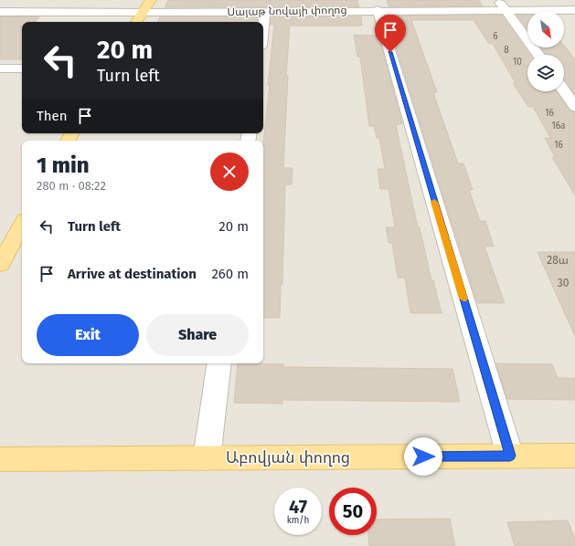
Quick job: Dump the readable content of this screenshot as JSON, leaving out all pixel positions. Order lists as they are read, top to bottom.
{
  "streets": {
    "main road": ["Աբովյան փողոց"],
    "street": ["Սայաթ Նովայի փողոց"]
  },
  "house_numbers": [
    "6",
    "8",
    "10",
    "16",
    "16a",
    "16",
    "28ա",
    "30"
  ],
  "north": "bottom right",
  "page": {
    "turn": ["20 m", "Turn left"],
    "then": "Then",
    "heading": ["1 min", "280 m · 08:22"],
    "list": [
      {
        "name": "Turn left",
        "value": "20 m"
      },
      {
        "name": "Arrive at destination",
        "value": "260 m"
      }
    ],
    "buttons": ["Exit", "Share"],
    "speed": "47 km/h",
    "limit": "50"
  }
}
